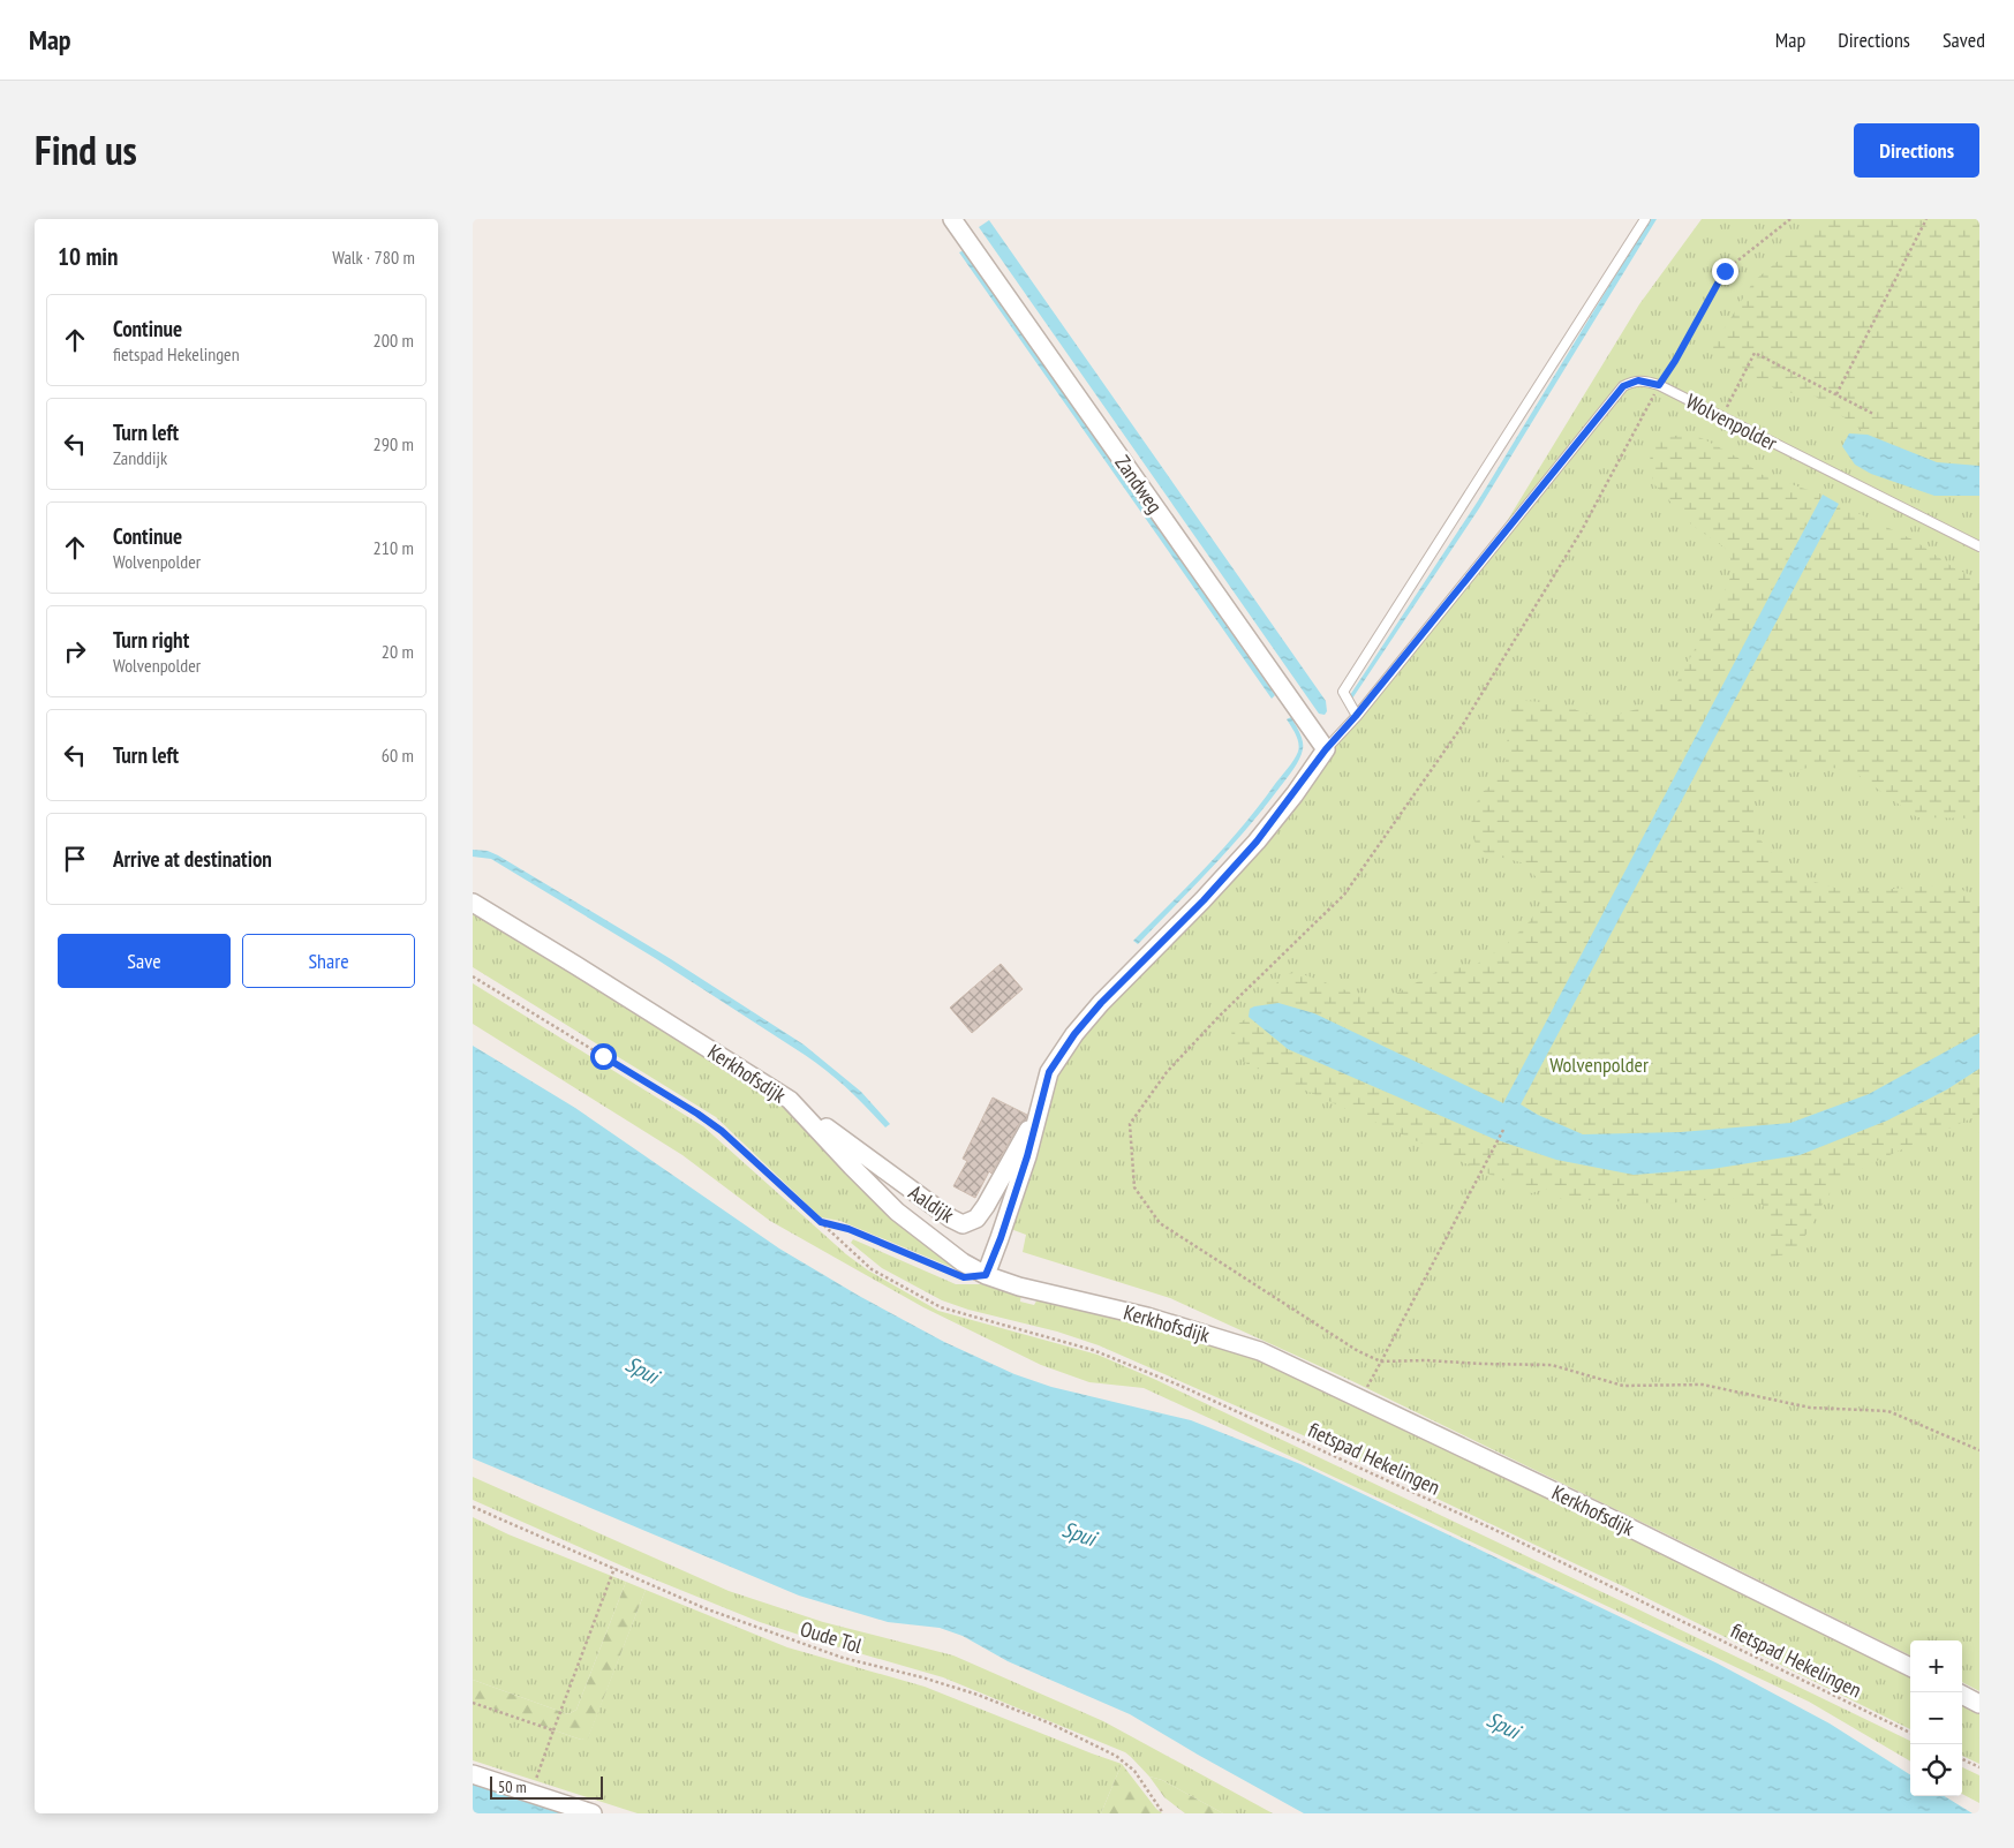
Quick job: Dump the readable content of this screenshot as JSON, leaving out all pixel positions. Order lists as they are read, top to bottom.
{
  "streets": {
    "street": ["Zandweg", "Kerkhofsdijk", "Aaldijk"],
    "lane": ["Wolvenpolder"],
    "path": ["fietspad Hekelingen", "Oude Tol"]
  },
  "crossings": [
    ["Wolvenpolder", "Zandweg"],
    ["Kerkhofsdijk", "Aaldijk"]
  ],
  "water": ["Spui"],
  "parks": ["Wolvenpolder"],
  "scale_bar": "50 m",
  "page": {
    "header": "Map",
    "nav": ["Map", "Directions", "Saved"],
    "title": "Find us",
    "buttons": [
      "Directions",
      ["Save", "Share"]
    ],
    "heading": ["10 min", "Walk · 780 m"],
    "list": [
      ["Continue", "fietspad Hekelingen", "200 m"],
      ["Turn left", "Zanddijk", "290 m"],
      ["Continue", "Wolvenpolder", "210 m"],
      ["Turn right", "Wolvenpolder", "20 m"],
      ["Turn left", "60 m"],
      "Arrive at destination"
    ],
    "map_buttons": ["+", "−"],
    "scale": "50 m"
  }
}
